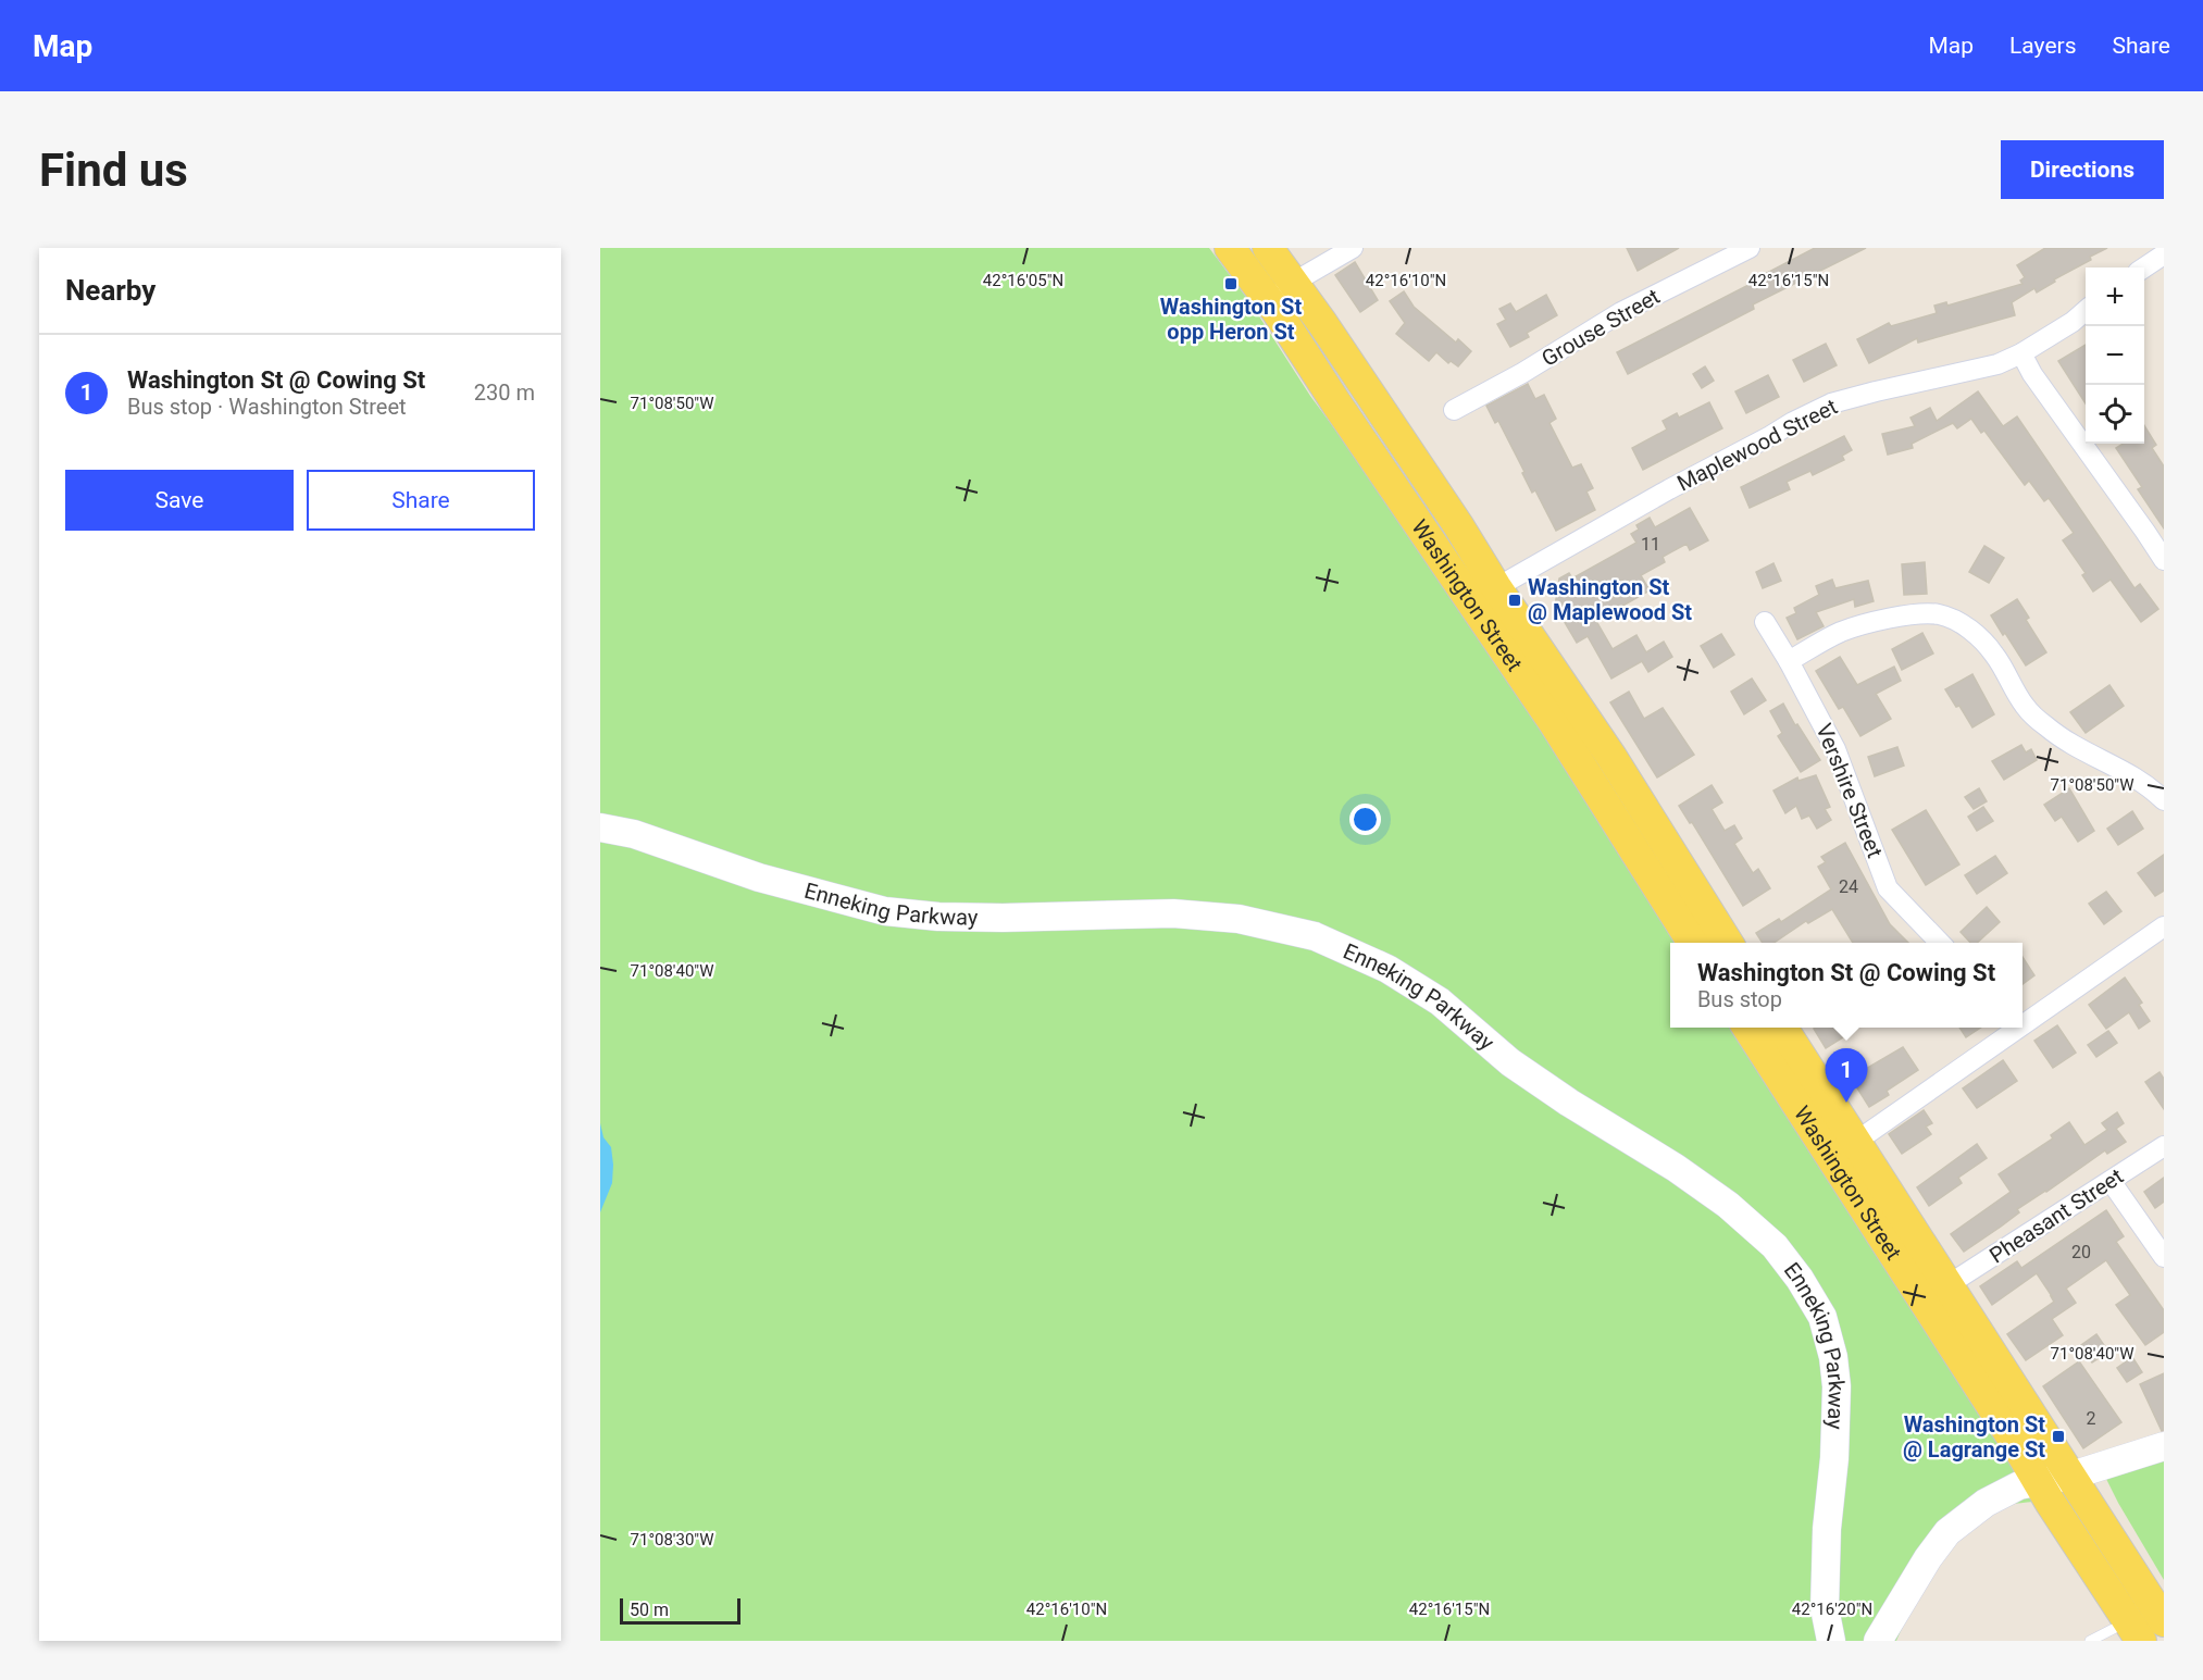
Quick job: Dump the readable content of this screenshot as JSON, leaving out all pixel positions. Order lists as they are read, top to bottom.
{
  "streets": {
    "main road": ["Washington Street", "Enneking Parkway"],
    "street": [
      "Grouse Street",
      "Maplewood Street",
      "Vershire Street",
      "Pheasant Street"
    ]
  },
  "crossings": [
    ["Maplewood Street", "Washington Street"],
    ["Washington Street", "Pheasant Street"]
  ],
  "places": {
    "transit": ["Washington St opp Heron St", "Washington St @ Maplewood St", "Washington St @ Lagrange St"]
  },
  "house_numbers": [
    "11",
    "24",
    "20",
    "2"
  ],
  "scale_bar": "50 m",
  "page": {
    "header": "Map",
    "nav": ["Map", "Layers", "Share"],
    "buttons": [
      "Directions",
      ["Save", "Share"]
    ],
    "title": "Find us",
    "heading": "Nearby",
    "map_buttons": ["+", "−"],
    "list": [
      {
        "mark": "1",
        "name": "Washington St @ Cowing St",
        "note": "Bus stop · Washington Street",
        "value": "230 m"
      }
    ],
    "popup": ["Washington St @ Cowing St", "Bus stop"],
    "pins": "1",
    "scale": "50 m"
  },
  "coordinates": [
    "42°16'05\"N",
    "42°16'10\"N",
    "42°16'15\"N",
    "71°08'50\"W",
    "71°08'40\"W",
    "71°08'30\"W",
    "42°16'20\"N"
  ]
}
